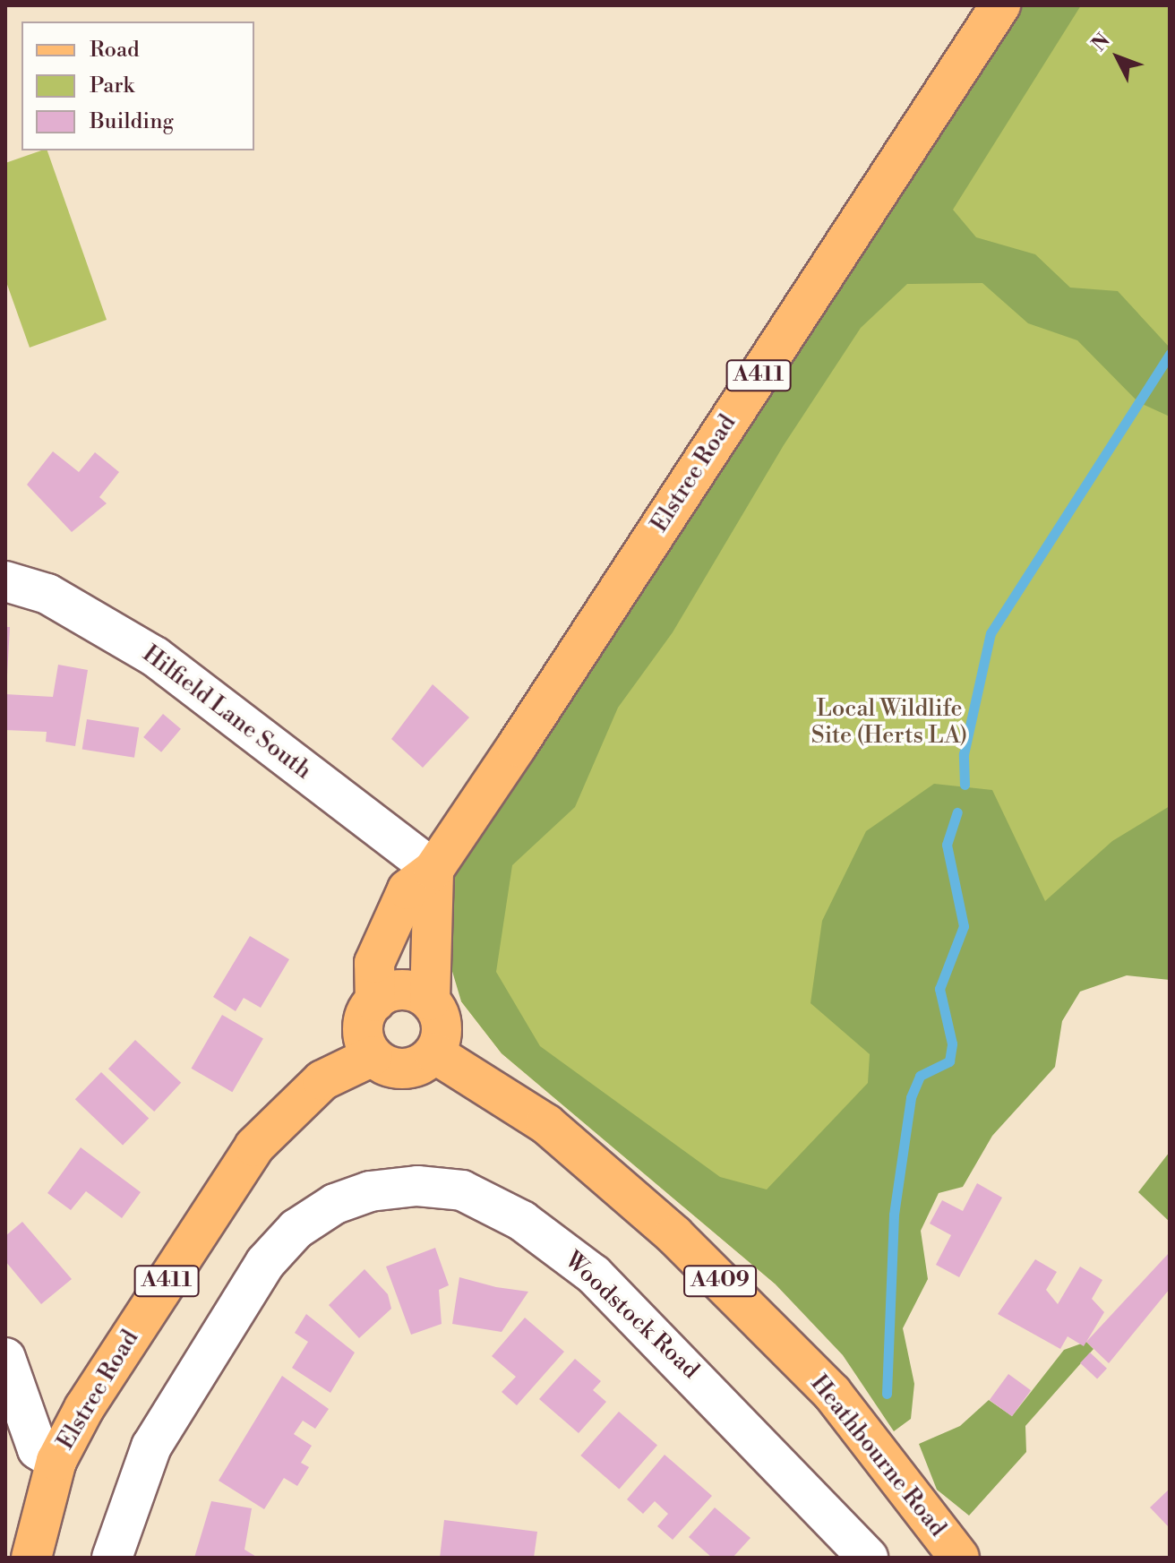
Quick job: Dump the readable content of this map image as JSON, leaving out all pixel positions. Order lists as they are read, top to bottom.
{
  "streets": {
    "main road": [
      "A411",
      "Elstree Road",
      "A409",
      "Heathbourne Road"
    ],
    "street": ["Hilfield Lane South", "Woodstock Road"]
  },
  "crossings": [
    ["Elstree Road", "Hilfield Lane South"],
    ["Elstree Road", "Heathbourne Road"]
  ],
  "parks": ["Local Wildlife Site (Herts LA)"],
  "legend": ["Road", "Park", "Building"],
  "north": "top left"
}
